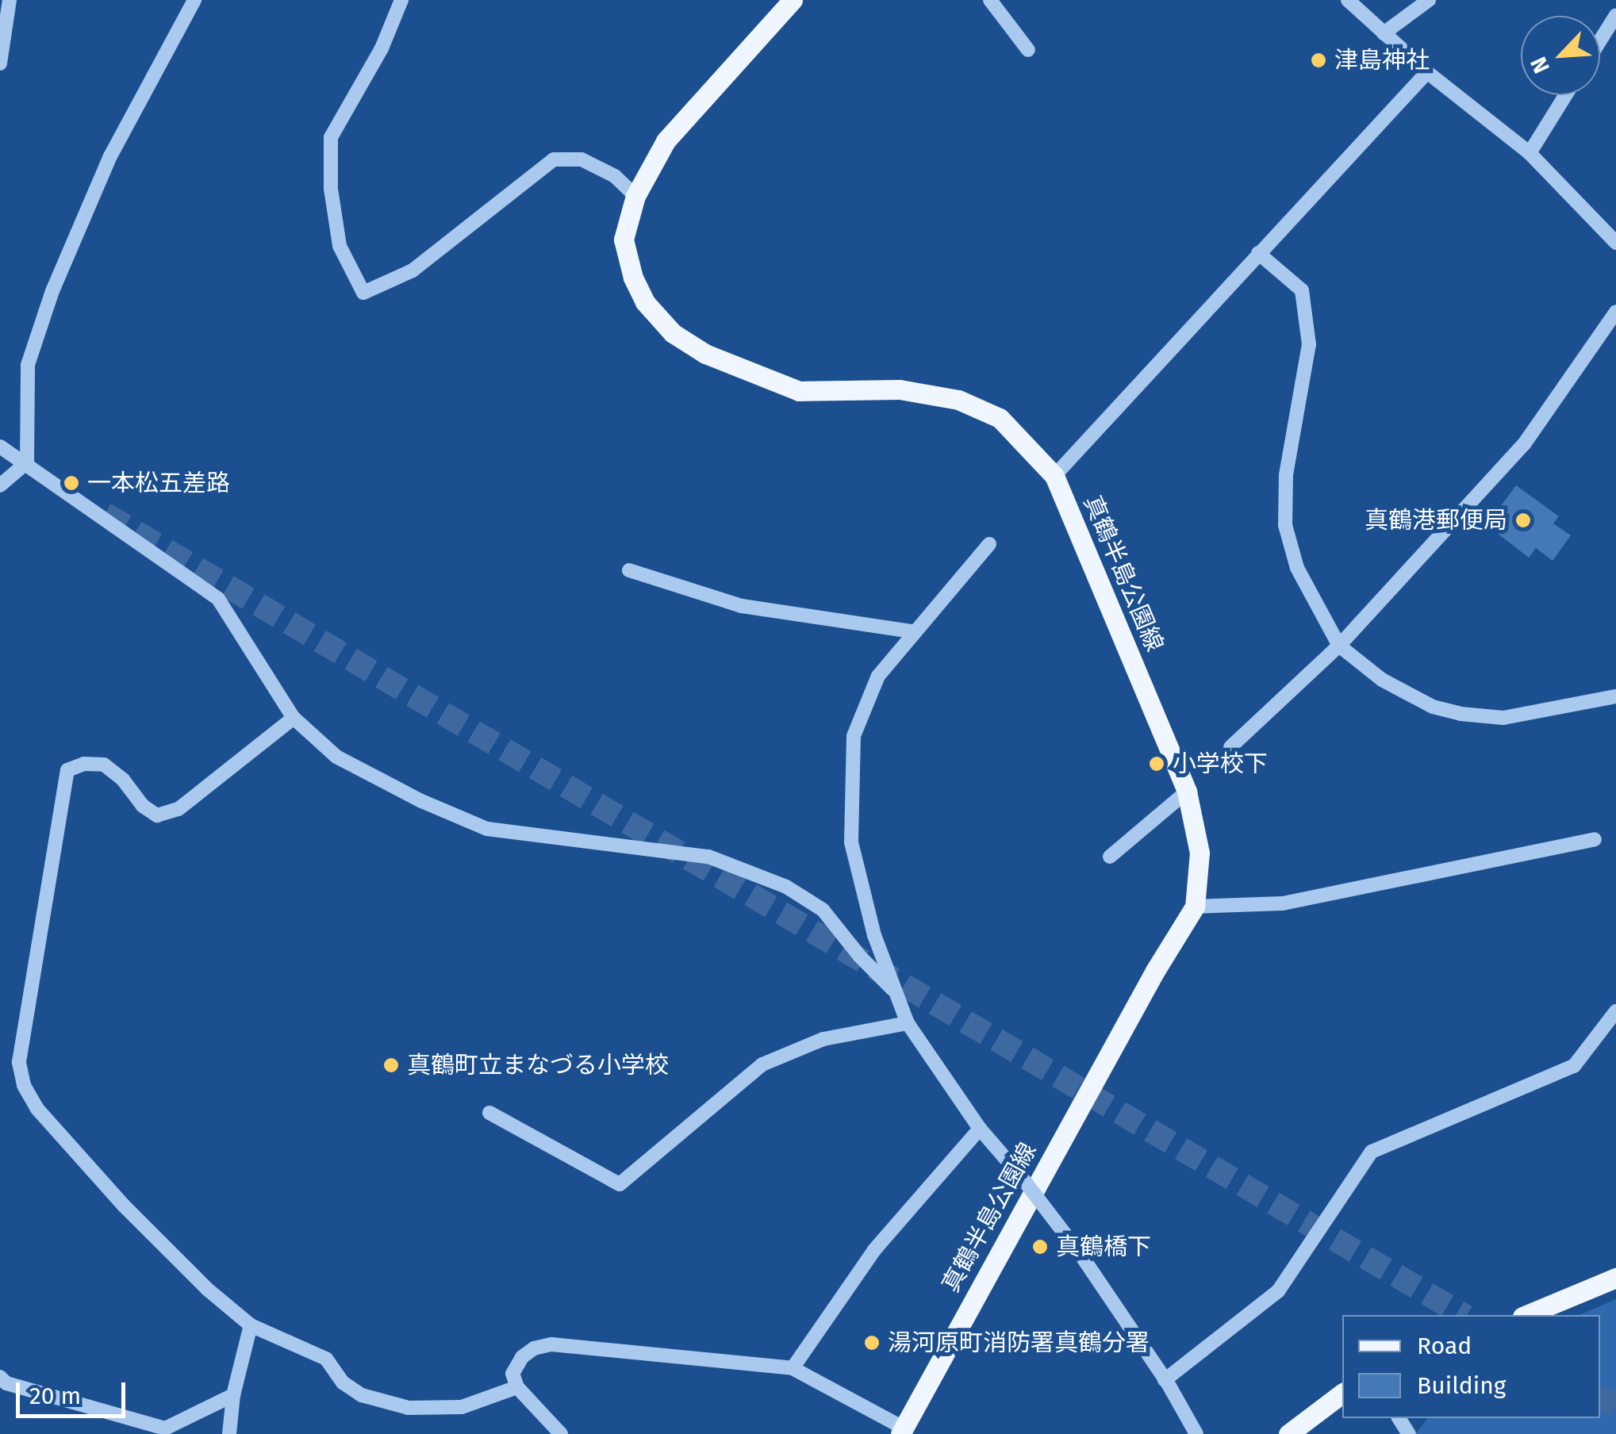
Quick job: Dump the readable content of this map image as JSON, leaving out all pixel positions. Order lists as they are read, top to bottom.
{
  "streets": {
    "main road": ["真鶴半島公園線"]
  },
  "places": [
    "津島神社",
    "一本松五差路",
    "真鶴港郵便局",
    "小学校下",
    "真鶴町立まなづる小学校",
    "真鶴橋下",
    "湯河原町消防署真鶴分署"
  ],
  "legend": ["Road", "Building"],
  "scale_bar": "20 m",
  "north": "bottom left"
}
